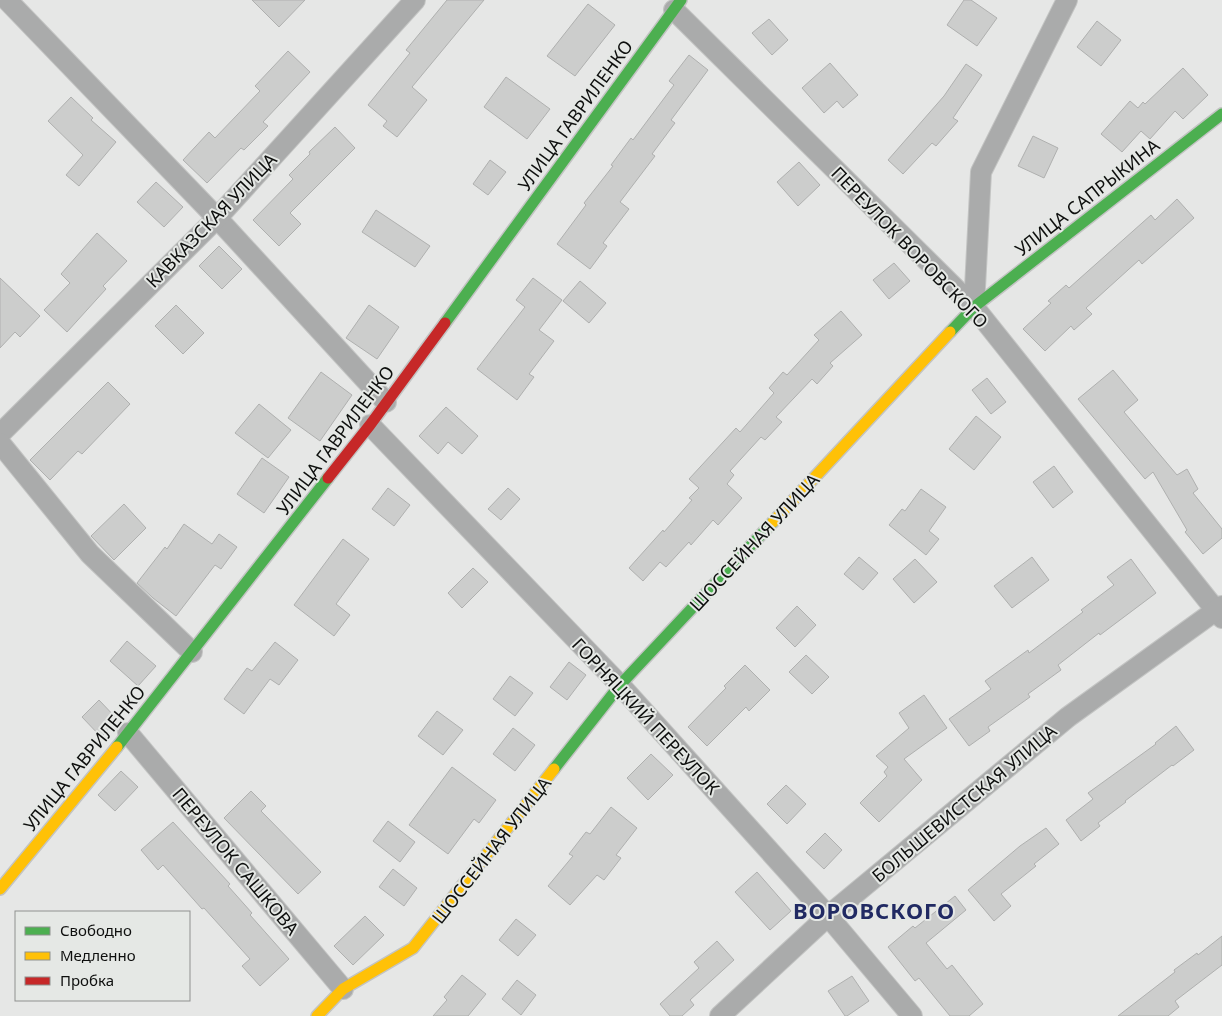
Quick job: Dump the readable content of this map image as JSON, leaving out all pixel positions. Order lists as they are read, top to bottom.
{
  "streets": {
    "street": [
      "УЛИЦА ГАВРИЛЕНКО",
      "УЛИЦА САПРЫКИНА",
      "КАВКАЗСКАЯ УЛИЦА",
      "ПЕРЕУЛОК ВОРОВСКОГО",
      "ШОССЕЙНАЯ УЛИЦА",
      "ГОРНЯЦКИЙ ПЕРЕУЛОК",
      "БОЛЬШЕВИСТСКАЯ УЛИЦА",
      "ПЕРЕУЛОК САШКОВА"
    ]
  },
  "crossings": [
    ["УЛИЦА ГАВРИЛЕНКО", "ПЕРЕУЛОК ВОРОВСКОГО"],
    ["УЛИЦА ГАВРИЛЕНКО", "ГОРНЯЦКИЙ ПЕРЕУЛОК"],
    ["УЛИЦА ГАВРИЛЕНКО", "ПЕРЕУЛОК САШКОВА"],
    ["УЛИЦА САПРЫКИНА", "ПЕРЕУЛОК ВОРОВСКОГО"],
    ["УЛИЦА САПРЫКИНА", "ШОССЕЙНАЯ УЛИЦА"],
    ["ПЕРЕУЛОК ВОРОВСКОГО", "ШОССЕЙНАЯ УЛИЦА"],
    ["ПЕРЕУЛОК ВОРОВСКОГО", "БОЛЬШЕВИСТСКАЯ УЛИЦА"],
    ["ШОССЕЙНАЯ УЛИЦА", "ГОРНЯЦКИЙ ПЕРЕУЛОК"],
    ["ШОССЕЙНАЯ УЛИЦА", "ПЕРЕУЛОК САШКОВА"],
    ["ГОРНЯЦКИЙ ПЕРЕУЛОК", "БОЛЬШЕВИСТСКАЯ УЛИЦА"]
  ],
  "districts": ["ВОРОВСКОГО"],
  "legend": ["Свободно", "Медленно", "Пробка"]
}
